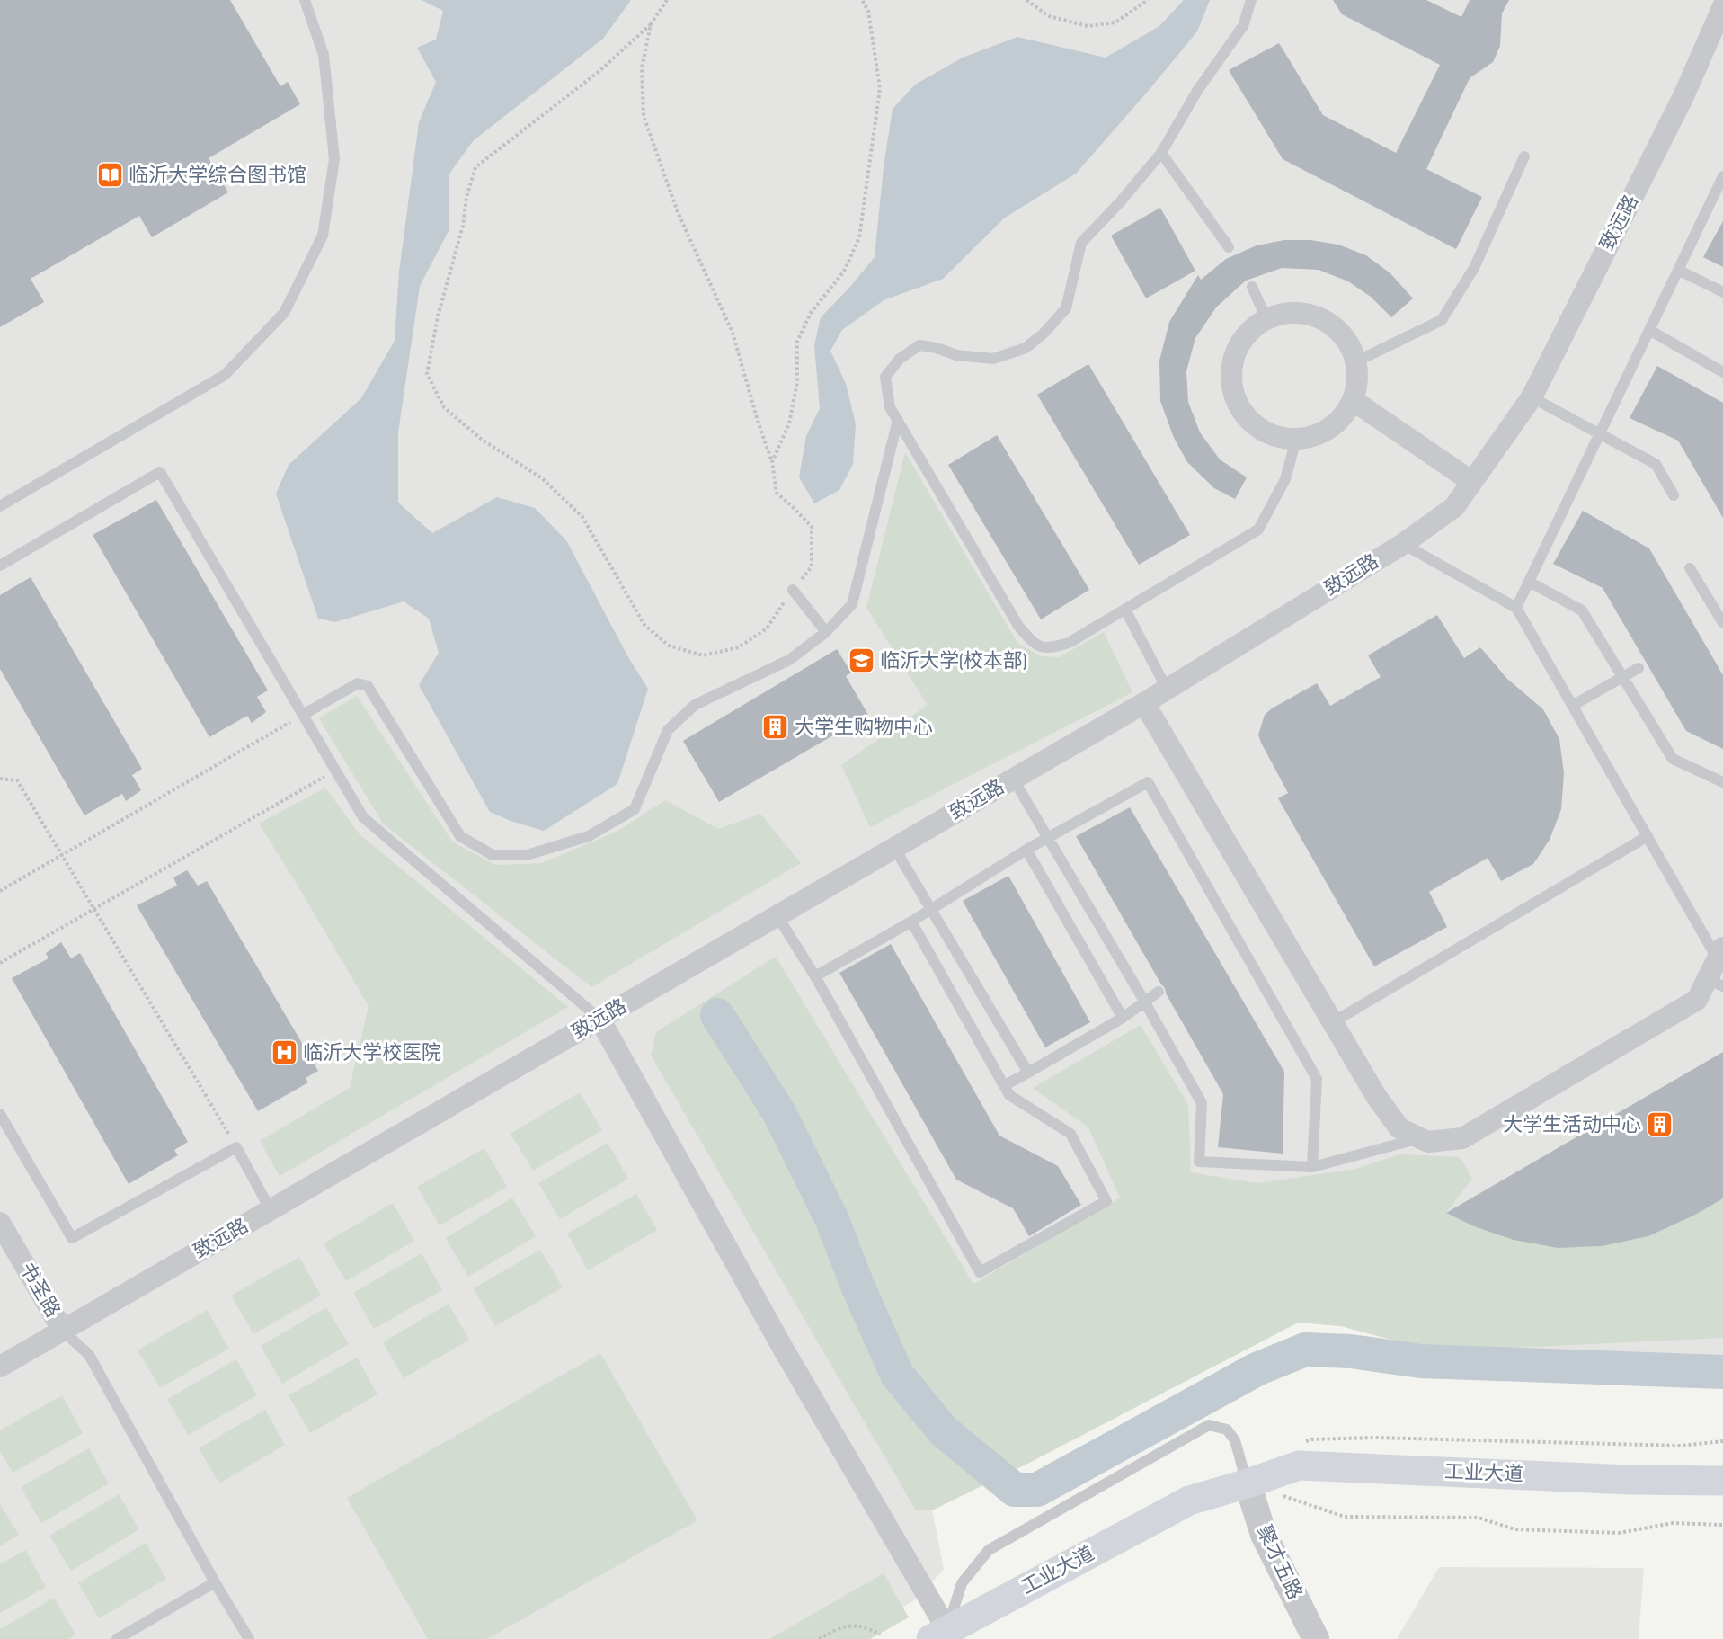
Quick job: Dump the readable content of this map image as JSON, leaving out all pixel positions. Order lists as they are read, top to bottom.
{
  "streets": {
    "main road": ["工业大道"],
    "street": ["致远路", "书圣路", "聚才五路"]
  },
  "crossings": [
    ["致远路", "书圣路"],
    ["工业大道", "聚才五路"]
  ],
  "places": {
    "library": ["临沂大学综合图书馆"],
    "school or university": ["临沂大学(校本部)"],
    "building": ["大学生购物中心", "大学生活动中心"],
    "hospital": ["临沂大学校医院"]
  }
}
